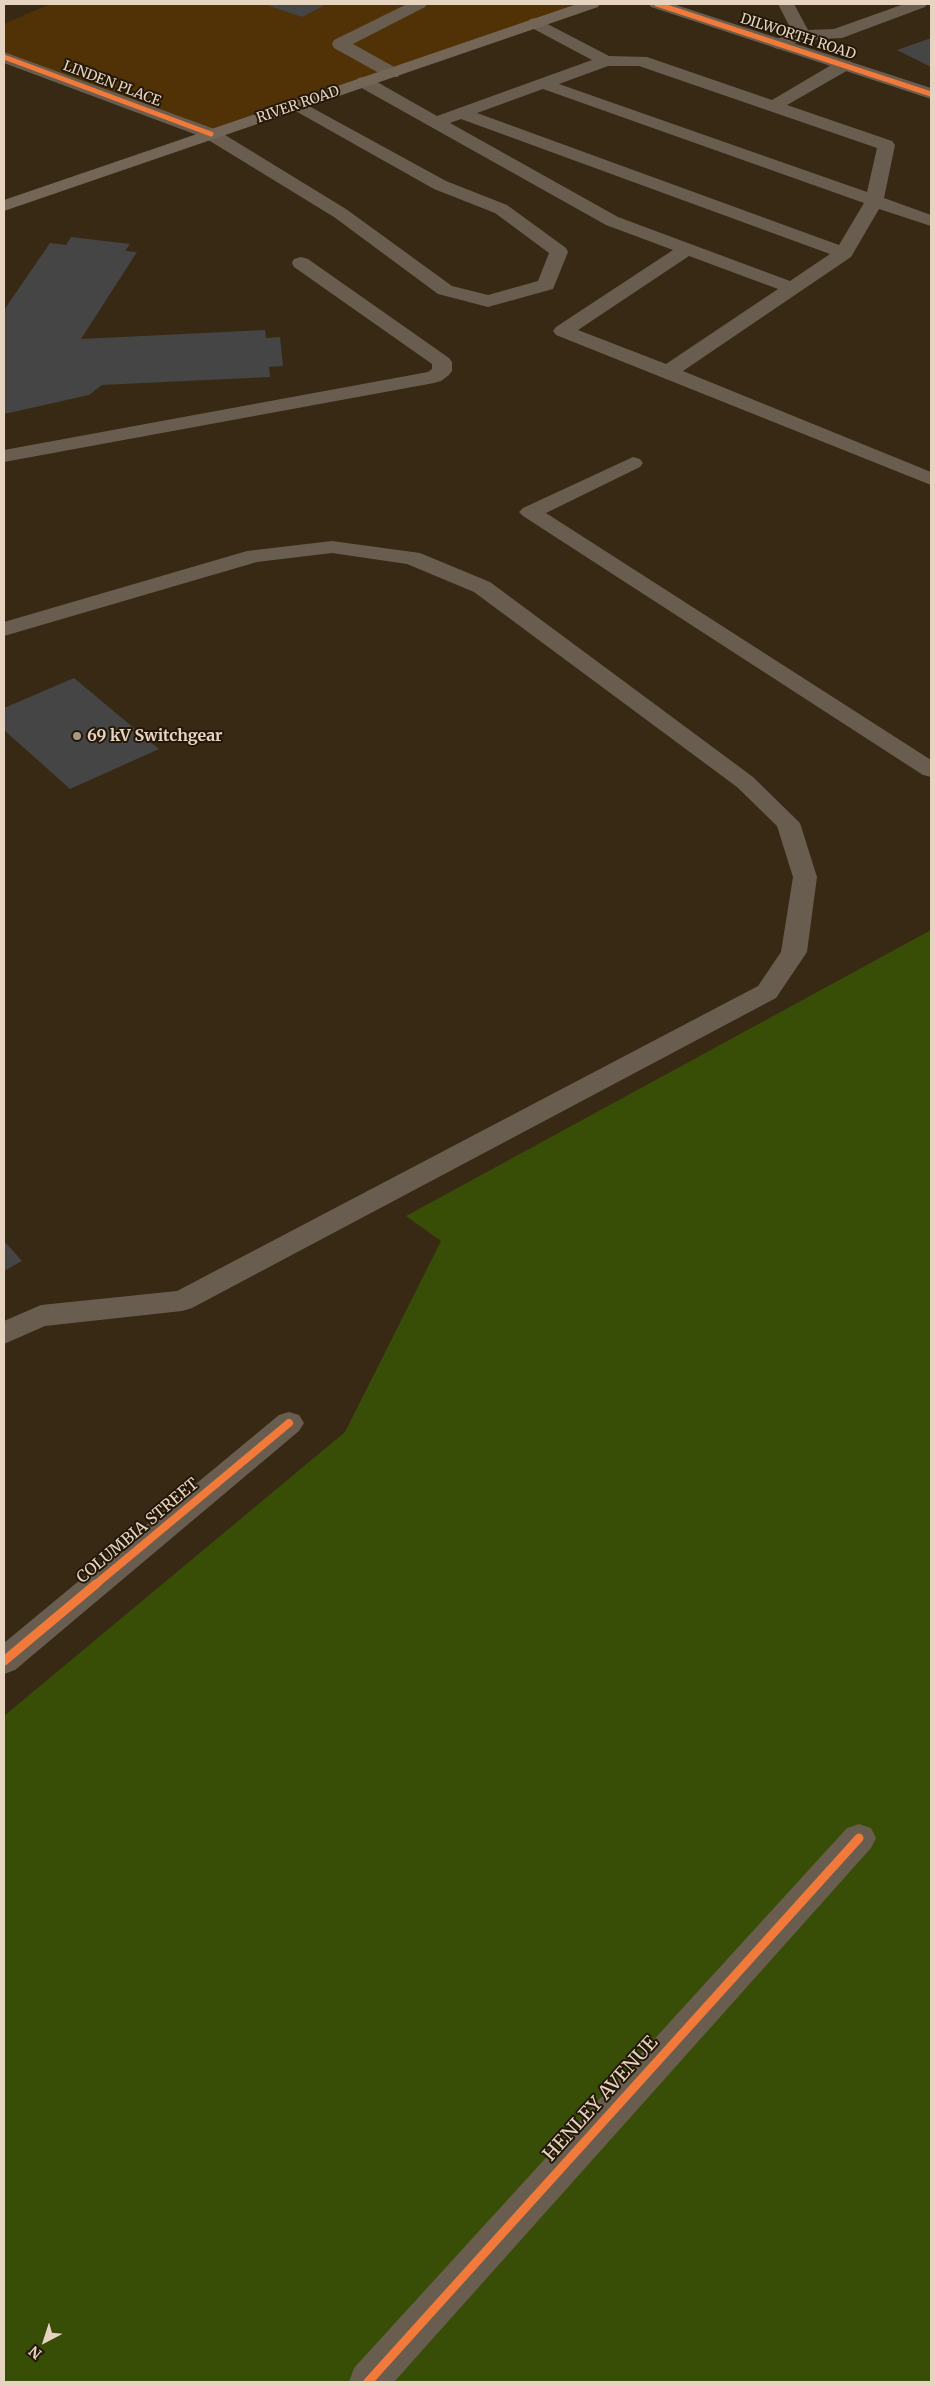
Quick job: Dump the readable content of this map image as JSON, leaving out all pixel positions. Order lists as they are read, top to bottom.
{
  "streets": {
    "main road": ["RIVER ROAD"],
    "street": [
      "DILWORTH ROAD",
      "LINDEN PLACE",
      "COLUMBIA STREET",
      "HENLEY AVENUE"
    ]
  },
  "crossings": [
    ["LINDEN PLACE", "RIVER ROAD"]
  ],
  "places": ["69 kV Switchgear"],
  "north": "bottom left"
}
